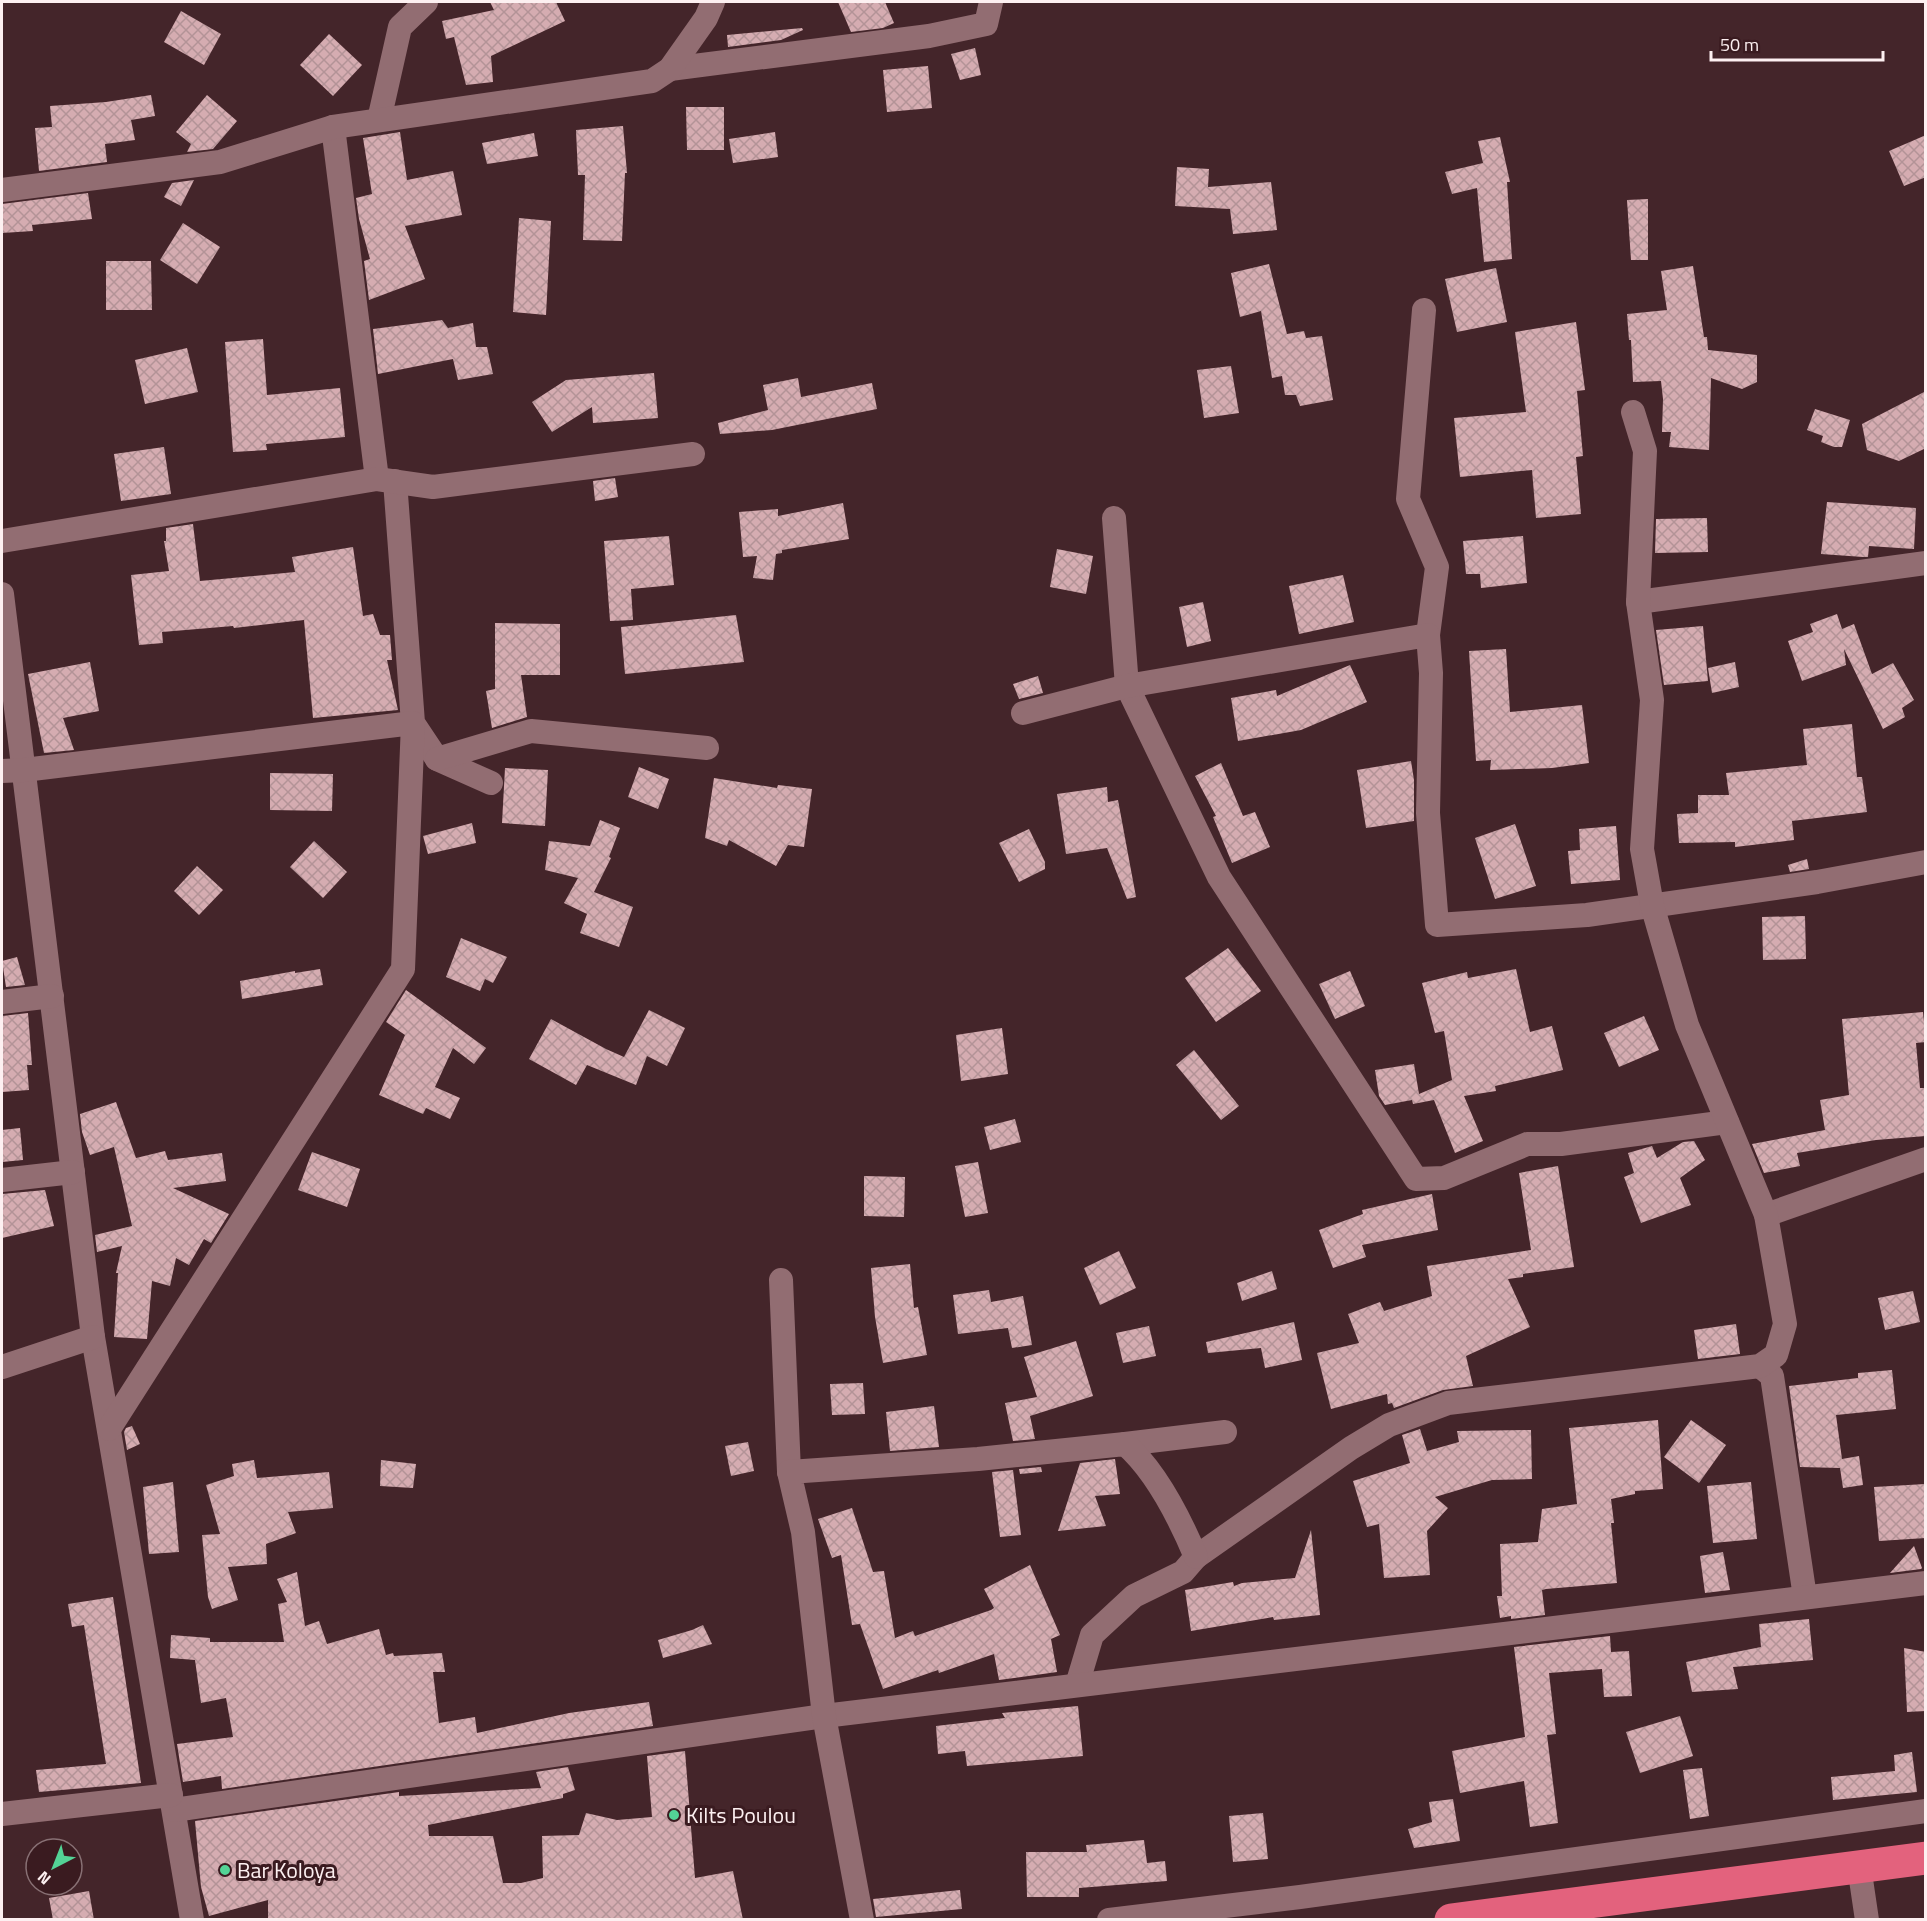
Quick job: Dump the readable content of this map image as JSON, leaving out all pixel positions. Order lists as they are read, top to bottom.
{
  "places": ["Kilts Poulou", "Bar Koloya"],
  "scale_bar": "50 m",
  "north": "bottom left"
}
